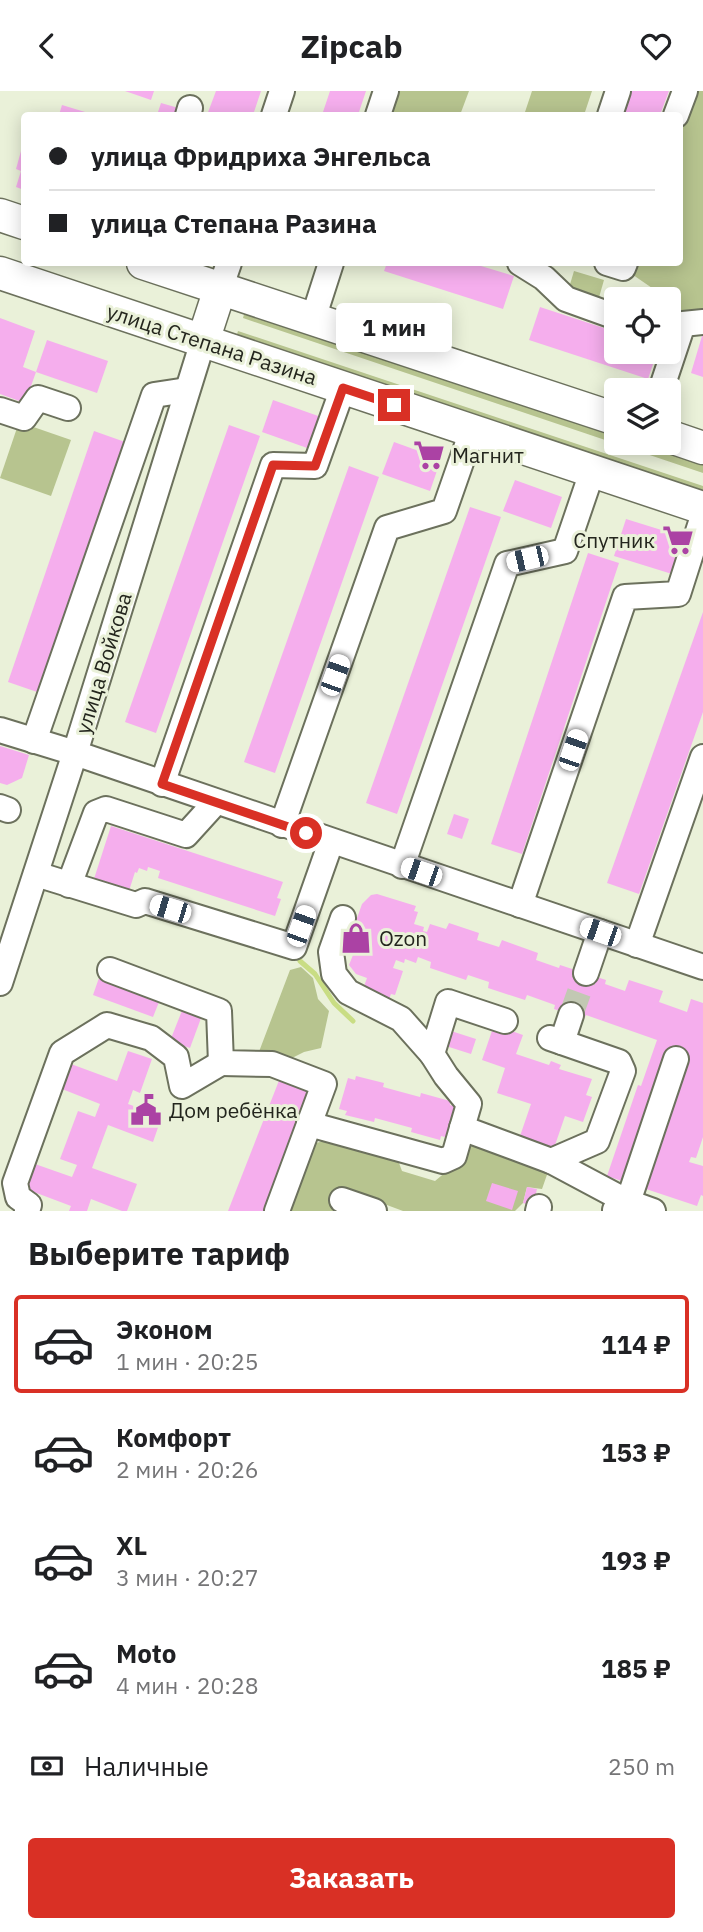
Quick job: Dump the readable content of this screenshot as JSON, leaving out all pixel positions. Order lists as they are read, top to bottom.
{
  "streets": {
    "main road": ["улица Степана Разина"],
    "street": ["улица Войкова"]
  },
  "crossings": [
    ["улица Степана Разина", "улица Войкова"]
  ],
  "places": {
    "supermarket": ["Магнит", "Спутник"],
    "shop": ["Ozon"],
    "public building": ["Дом ребёнка"]
  },
  "page": {
    "header": "Zipcab",
    "banner": ["улица Фридриха Энгельса", "улица Степана Разина"],
    "bubble": "1 мин",
    "heading": "Выберите тариф",
    "list": [
      {
        "name": "Эконом",
        "note": "1 мин · 20:25",
        "value": "114 ₽"
      },
      {
        "name": "Комфорт",
        "note": "2 мин · 20:26",
        "value": "153 ₽"
      },
      {
        "name": "XL",
        "note": "3 мин · 20:27",
        "value": "193 ₽"
      },
      {
        "name": "Moto",
        "note": "4 мин · 20:28",
        "value": "185 ₽"
      }
    ],
    "pay": ["Наличные", "250 m"],
    "buttons": "Заказать"
  }
}
